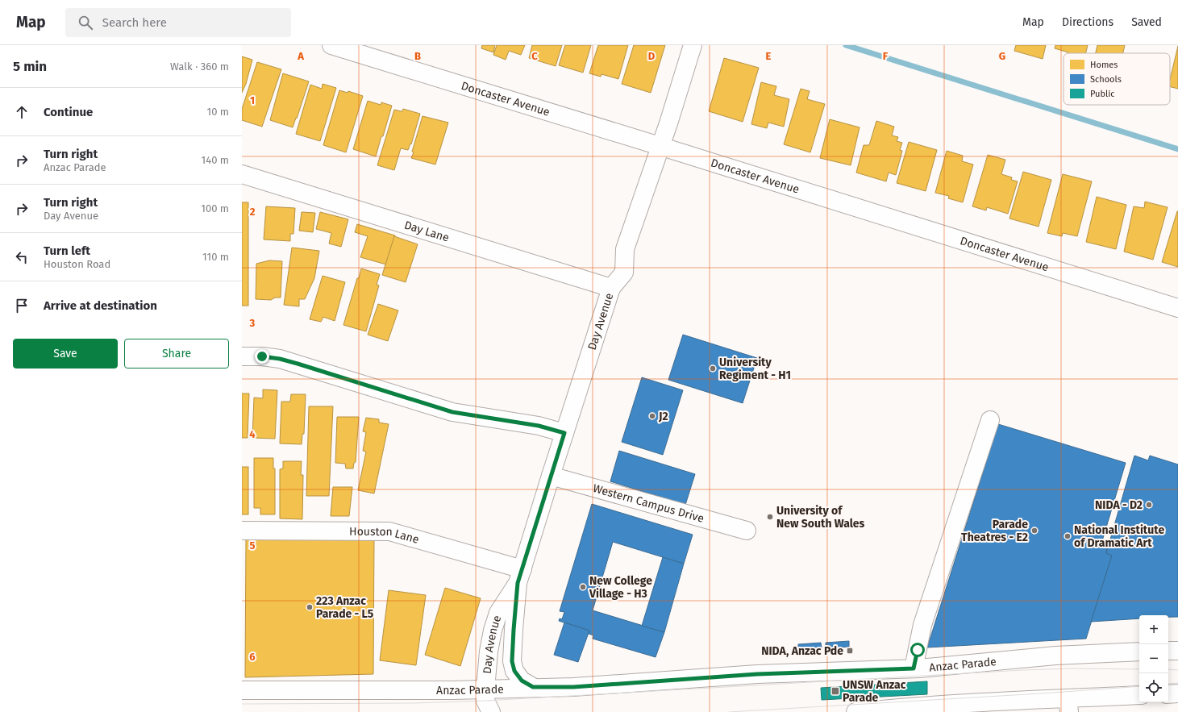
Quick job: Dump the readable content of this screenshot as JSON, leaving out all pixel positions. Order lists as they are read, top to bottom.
{
  "streets": {
    "street": [
      "Doncaster Avenue",
      "Day Lane",
      "Day Avenue",
      "Western Campus Drive",
      "Houston Lane",
      "Anzac Parade"
    ]
  },
  "crossings": [
    ["Doncaster Avenue", "Day Avenue"],
    ["Day Lane", "Day Avenue"],
    ["Day Avenue", "Western Campus Drive"],
    ["Day Avenue", "Houston Lane"],
    ["Day Avenue", "Anzac Parade"]
  ],
  "places": {
    "other": [
      "University Regiment - H1",
      "J2",
      "NIDA - D2",
      "University of New South Wales",
      "Parade Theatres - E2",
      "National Institute of Dramatic Art",
      "New College Village - H3",
      "223 Anzac Parade - L5"
    ],
    "transit": ["NIDA, Anzac Pde", "UNSW Anzac Parade"]
  },
  "legend": ["Homes", "Schools", "Public"],
  "page": {
    "header": "Map",
    "search": "Search here",
    "nav": ["Map", "Directions", "Saved"],
    "heading": ["5 min", "Walk · 360 m"],
    "list": [
      ["Continue", "10 m"],
      ["Turn right", "Anzac Parade", "140 m"],
      ["Turn right", "Day Avenue", "100 m"],
      ["Turn left", "Houston Road", "110 m"],
      "Arrive at destination"
    ],
    "buttons": ["Save", "Share"],
    "map_buttons": ["+", "−"]
  },
  "grid": {
    "columns": [
      "A",
      "B",
      "C",
      "D",
      "E",
      "F",
      "G"
    ],
    "rows": [
      "1",
      "2",
      "3",
      "4",
      "5",
      "6"
    ]
  }
}
